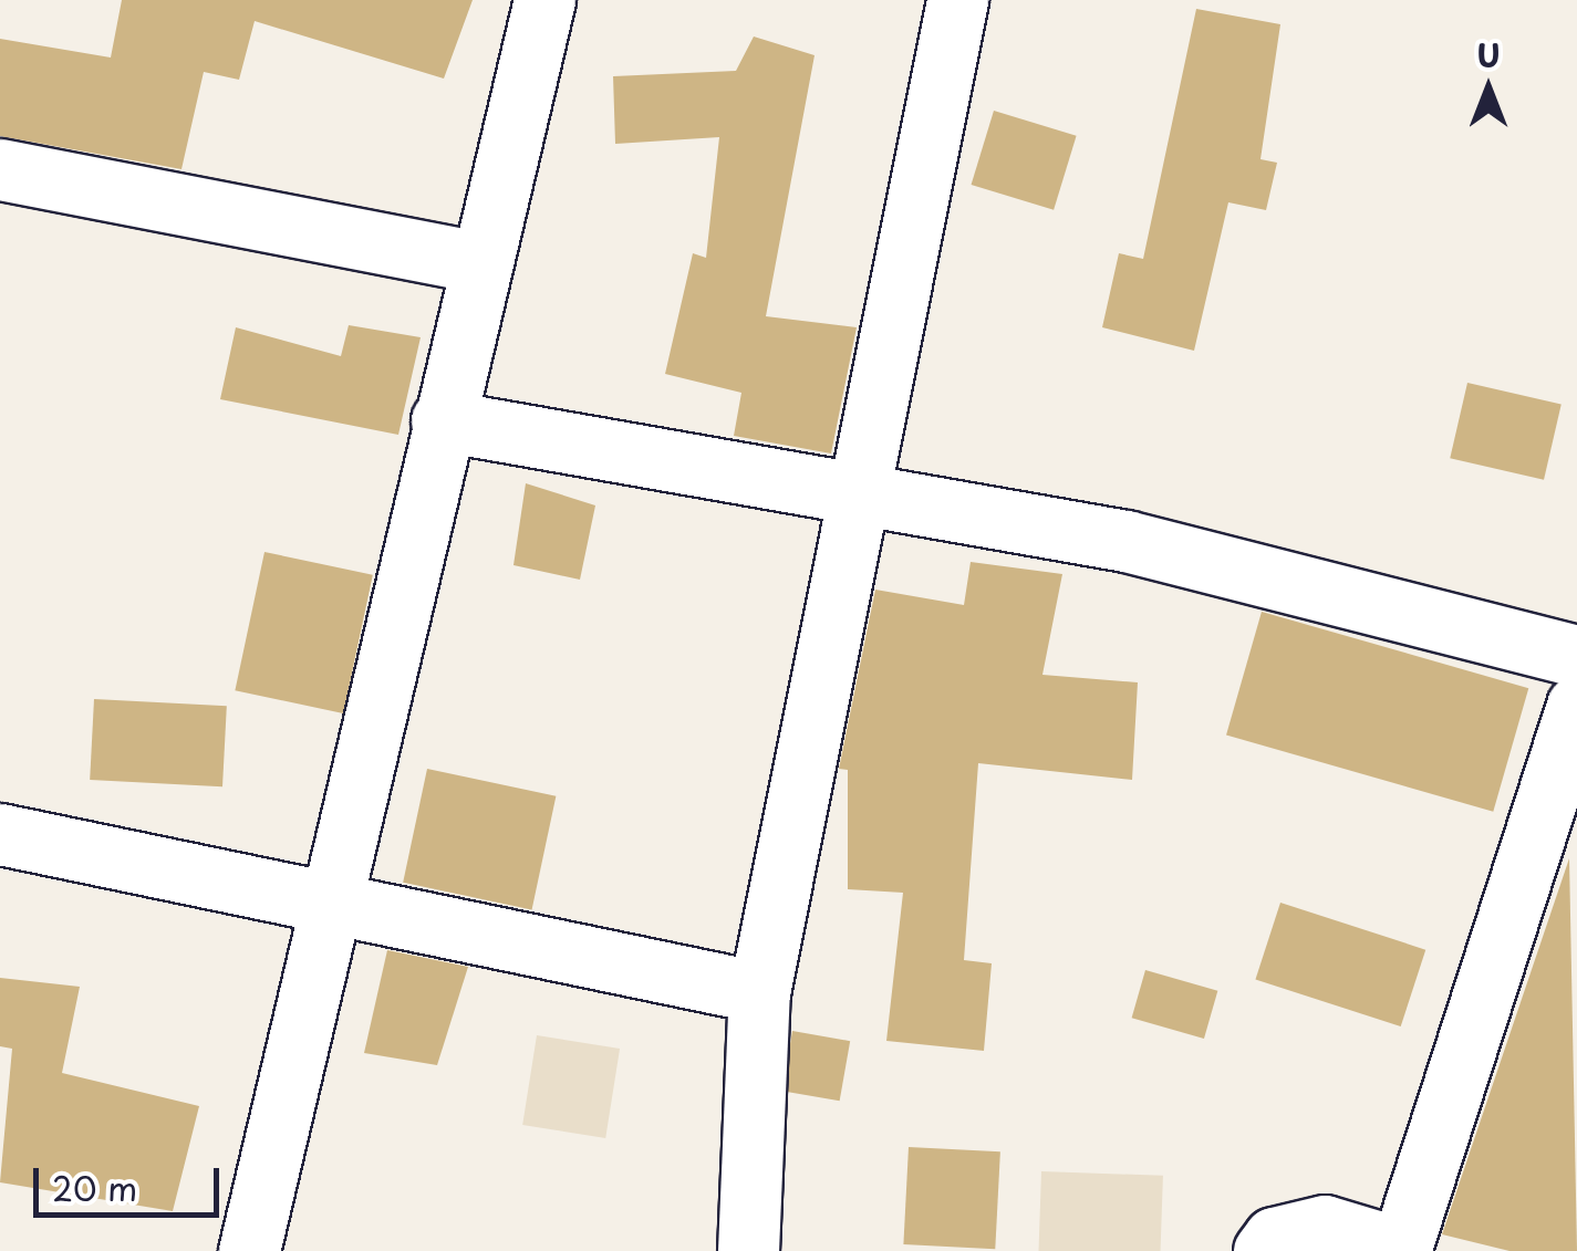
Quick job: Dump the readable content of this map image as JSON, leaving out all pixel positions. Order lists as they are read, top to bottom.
{
  "scale_bar": "20 m",
  "north": "top"
}
